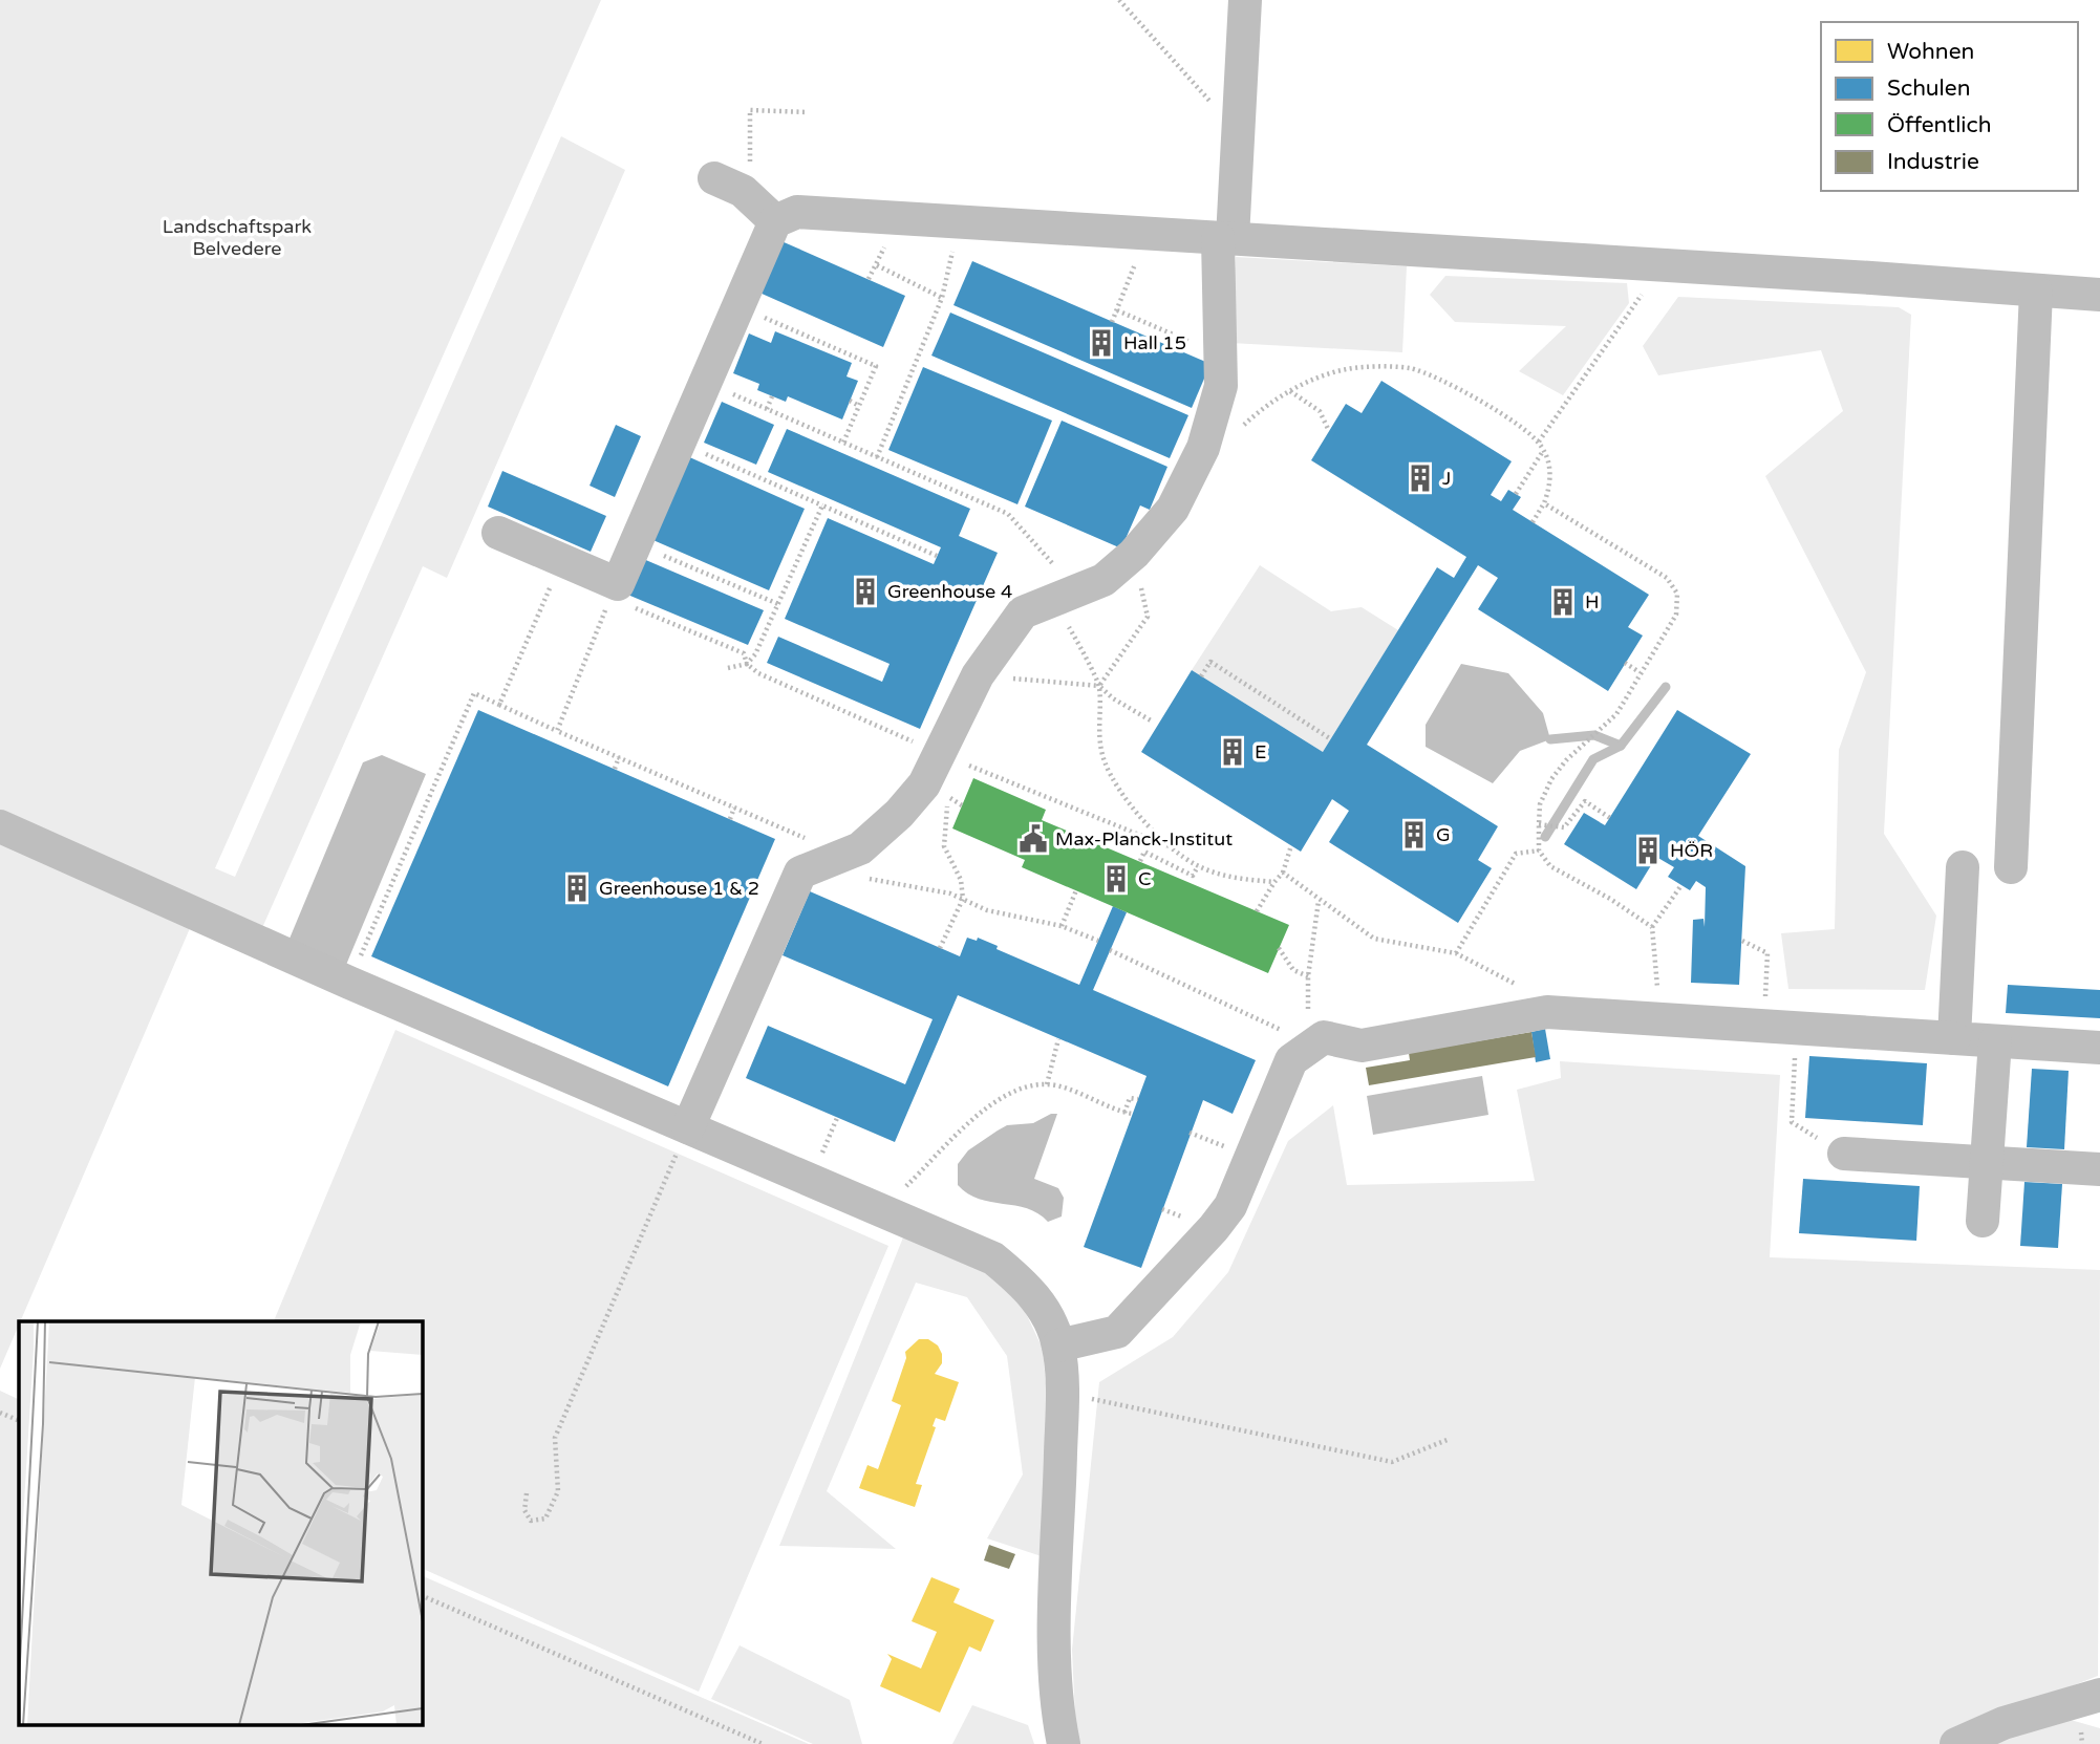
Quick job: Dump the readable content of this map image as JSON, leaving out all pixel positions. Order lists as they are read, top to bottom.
{
  "parks": ["Landschaftspark Belvedere"],
  "places": {
    "building": [
      "Hall 15",
      "J",
      "Greenhouse 4",
      "H",
      "E",
      "G",
      "HÖR",
      "C",
      "Greenhouse 1 & 2"
    ],
    "public building": ["Max-Planck-Institut"]
  },
  "legend": [
    "Wohnen",
    "Schulen",
    "Öffentlich",
    "Industrie"
  ]
}
